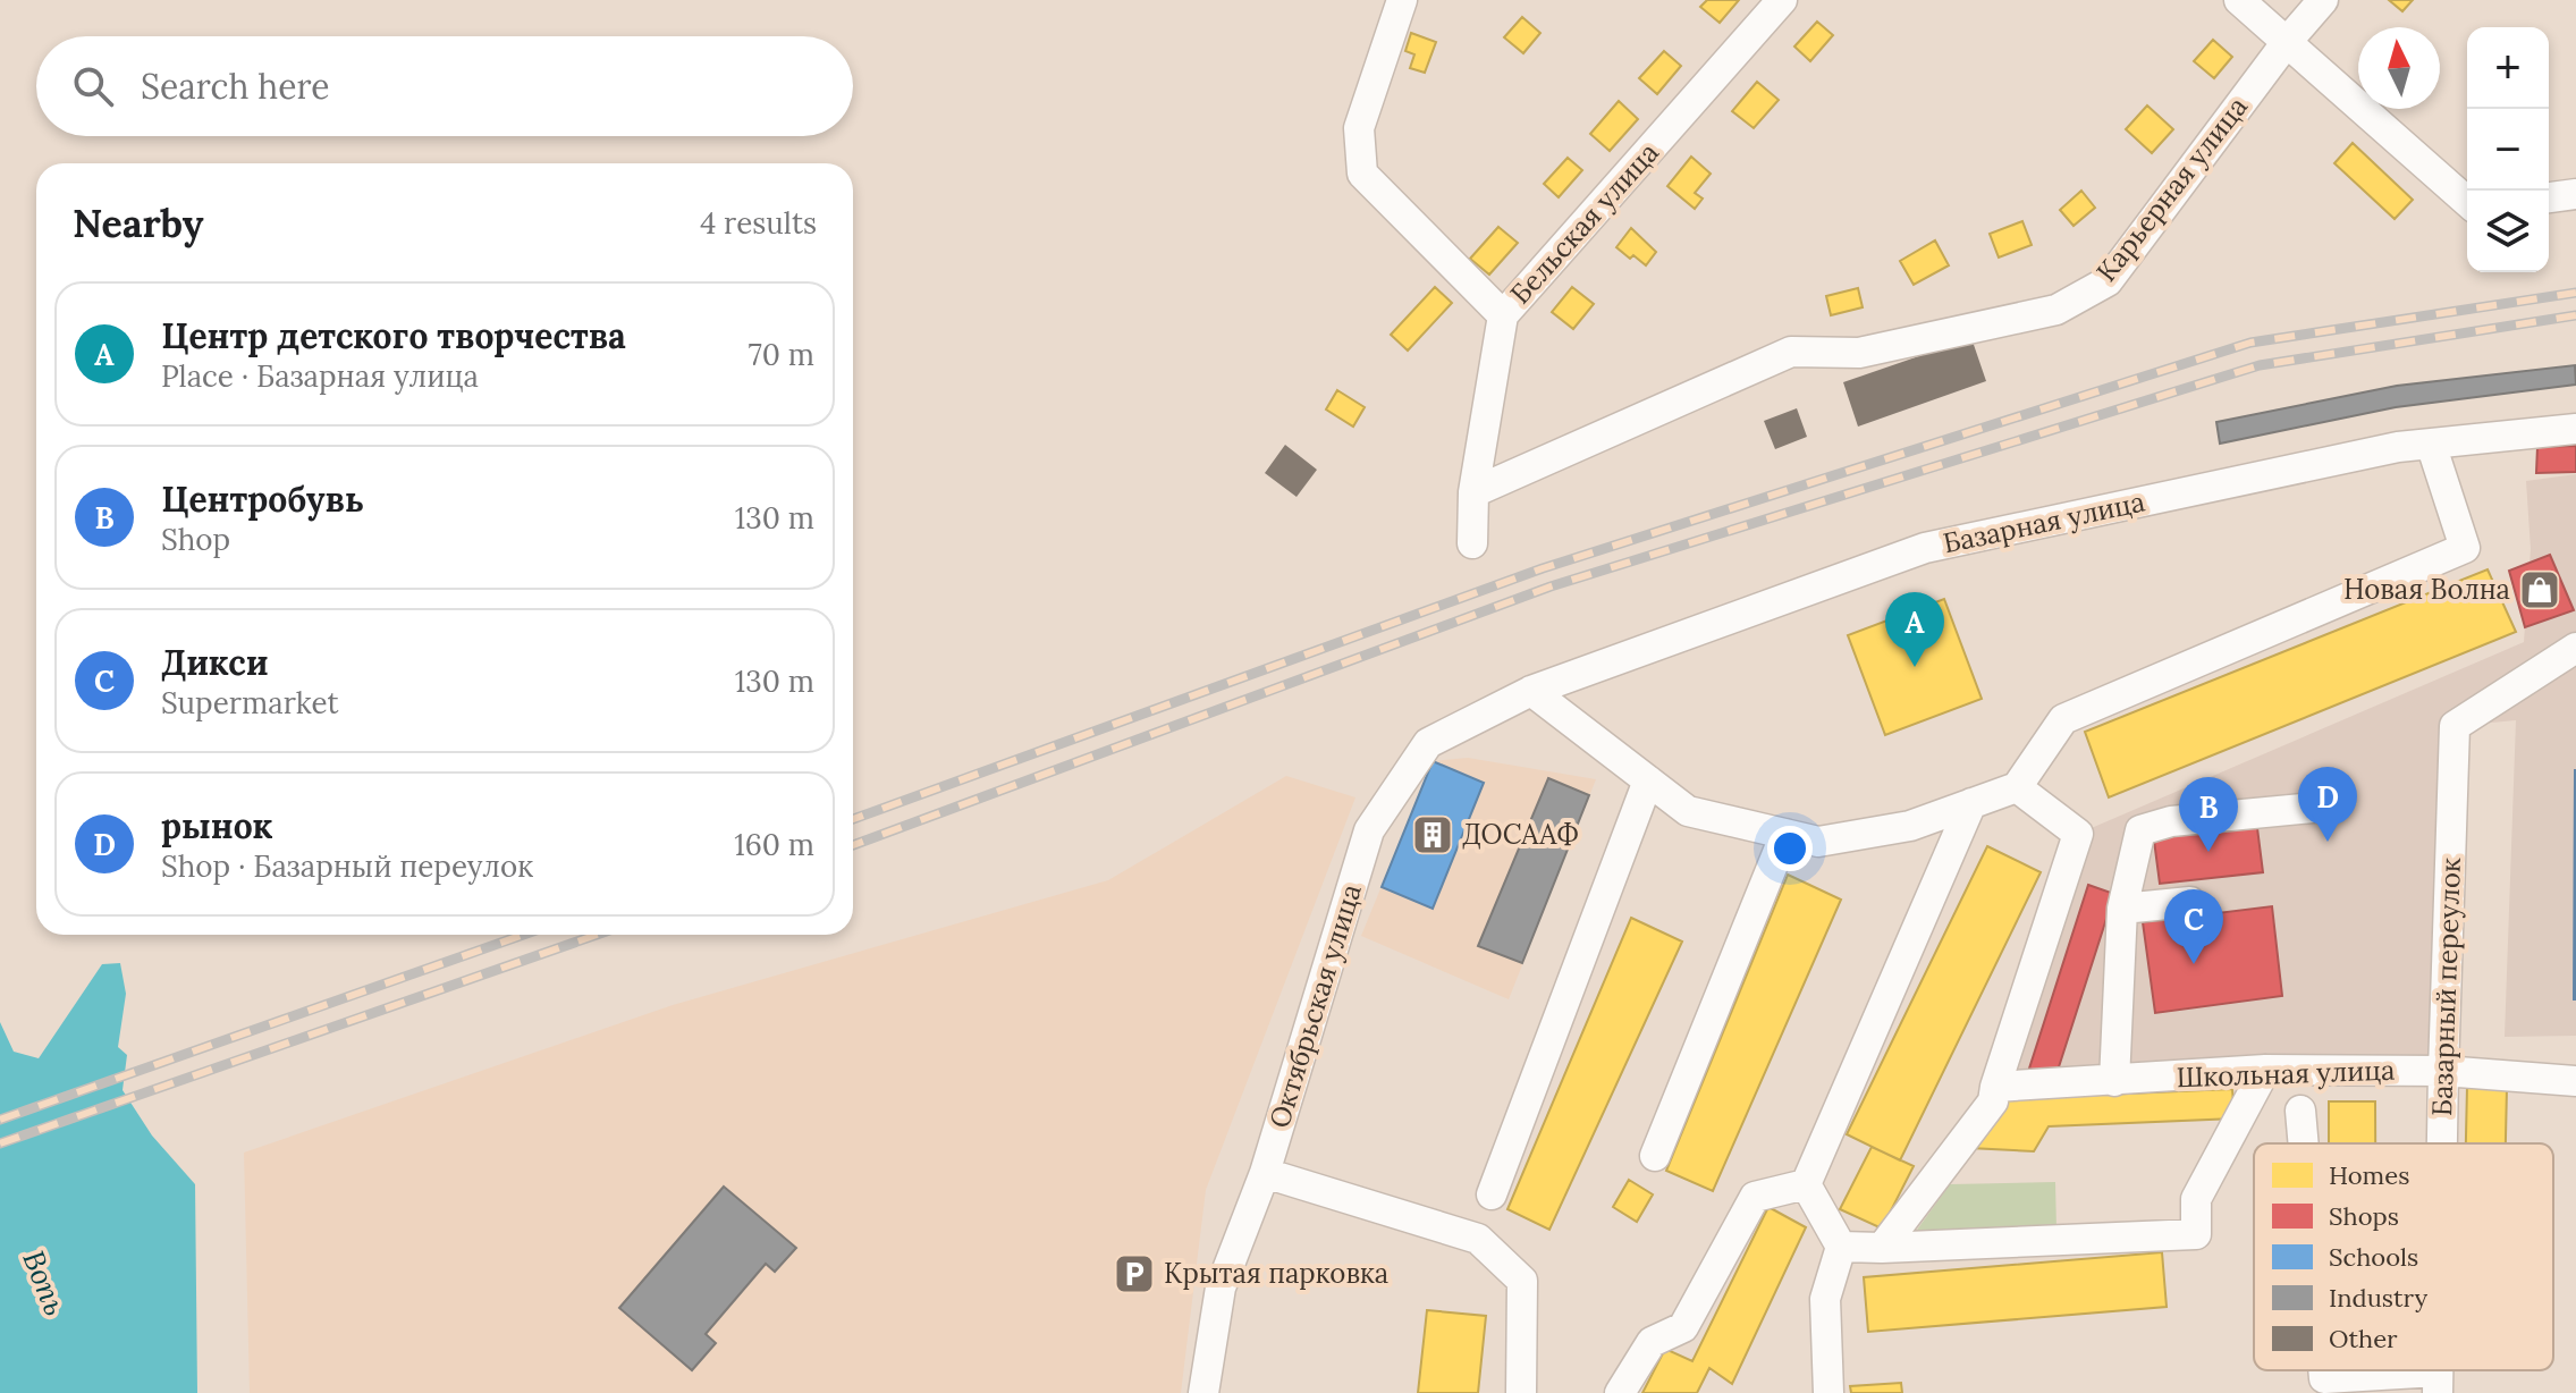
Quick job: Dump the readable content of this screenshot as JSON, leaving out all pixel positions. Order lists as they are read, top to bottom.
{
  "streets": {
    "street": [
      "Карьерная улица",
      "Бельская улица",
      "Базарная улица",
      "Базарный переулок",
      "Октябрьская улица",
      "Школьная улица"
    ]
  },
  "crossings": [
    ["Карьерная улица", "Бельская улица"],
    ["Базарная улица", "Октябрьская улица"],
    ["Базарный переулок", "Школьная улица"]
  ],
  "water": ["Вопь"],
  "places": {
    "shop": ["Новая Волна"],
    "building": ["ДОСААФ"],
    "parking": ["Крытая парковка"]
  },
  "legend": [
    "Homes",
    "Shops",
    "Schools",
    "Industry",
    "Other"
  ],
  "north": "top",
  "page": {
    "map_buttons": ["+", "−"],
    "search": "Search here",
    "heading": ["Nearby", "4 results"],
    "list": [
      {
        "mark": "A",
        "name": "Центр детского творчества",
        "note": "Place · Базарная улица",
        "value": "70 m"
      },
      {
        "mark": "B",
        "name": "Центробувь",
        "note": "Shop",
        "value": "130 m"
      },
      {
        "mark": "C",
        "name": "Дикси",
        "note": "Supermarket",
        "value": "130 m"
      },
      {
        "mark": "D",
        "name": "рынок",
        "note": "Shop · Базарный переулок",
        "value": "160 m"
      }
    ],
    "pins": [
      "A",
      "D",
      "B",
      "C"
    ]
  }
}
